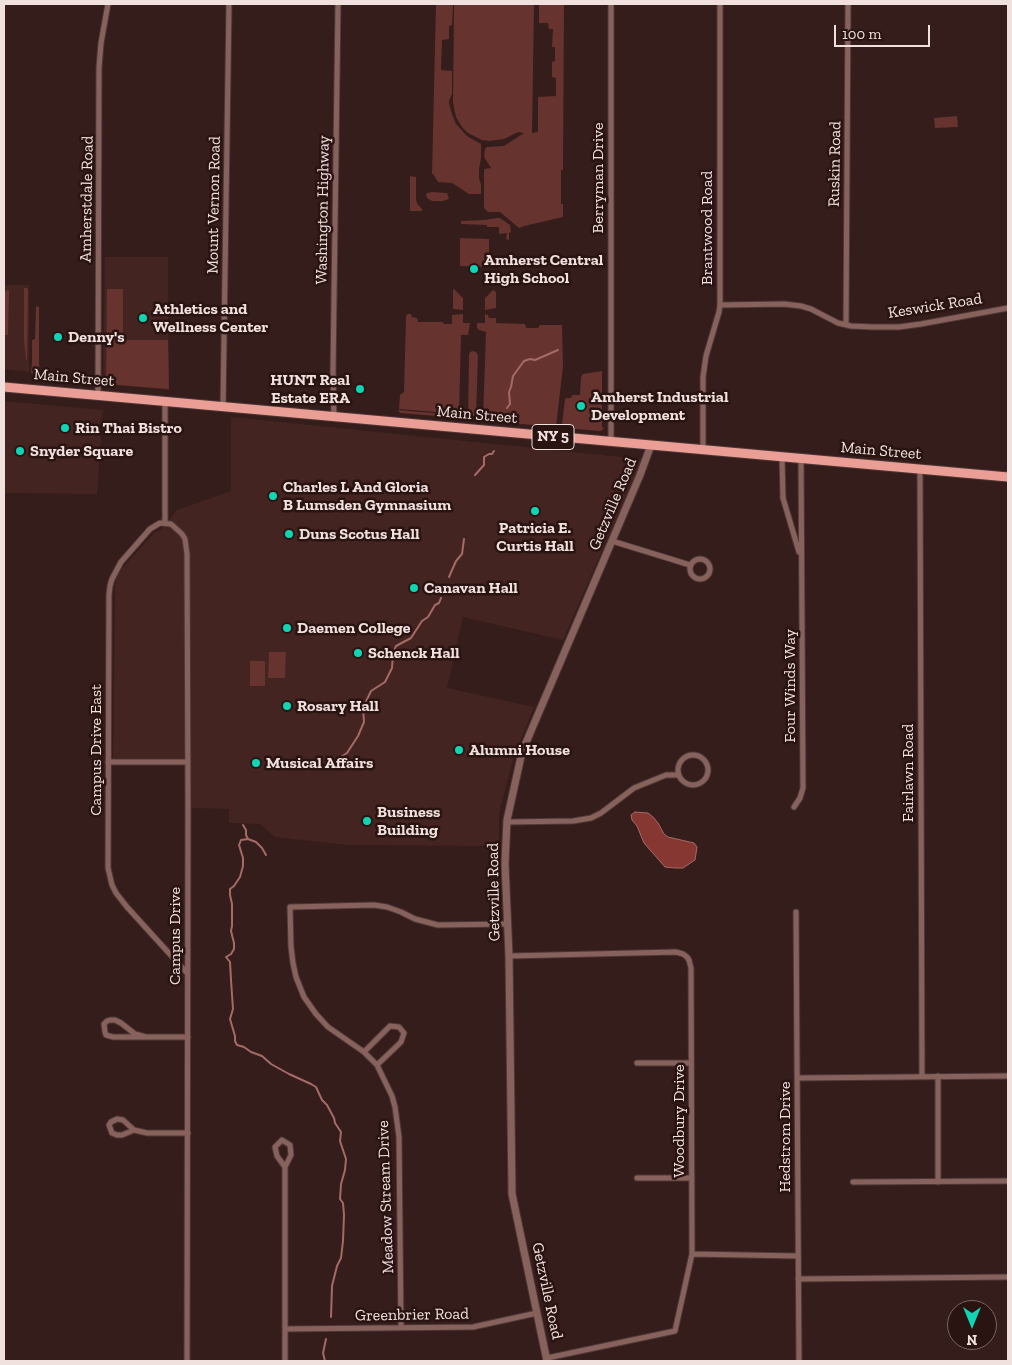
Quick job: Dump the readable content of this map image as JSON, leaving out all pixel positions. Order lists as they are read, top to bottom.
{
  "streets": {
    "main road": ["Main Street", "NY 5"],
    "street": [
      "Ruskin Road",
      "Berryman Drive",
      "Amherstdale Road",
      "Mount Vernon Road",
      "Washington Highway",
      "Brantwood Road",
      "Keswick Road",
      "Getzville Road",
      "Four Winds Way",
      "Campus Drive East",
      "Fairlawn Road",
      "Campus Drive",
      "Woodbury Drive",
      "Hedstrom Drive",
      "Meadow Stream Drive",
      "Greenbrier Road"
    ]
  },
  "crossings": [
    ["Ruskin Road", "Keswick Road"],
    ["Berryman Drive", "Main Street"],
    ["Amherstdale Road", "Main Street"],
    ["Mount Vernon Road", "Main Street"],
    ["Washington Highway", "Main Street"],
    ["Brantwood Road", "Keswick Road"],
    ["Brantwood Road", "Main Street"],
    ["Main Street", "Getzville Road"],
    ["Main Street", "Four Winds Way"],
    ["Main Street", "Fairlawn Road"],
    ["Getzville Road", "Woodbury Drive"],
    ["Getzville Road", "Meadow Stream Drive"],
    ["Getzville Road", "Greenbrier Road"],
    ["Campus Drive East", "Campus Drive"],
    ["Meadow Stream Drive", "Greenbrier Road"]
  ],
  "places": [
    "Amherst Central High School",
    "Athletics and Wellness Center",
    "Denny's",
    "HUNT Real Estate ERA",
    "Amherst Industrial Development",
    "Rin Thai Bistro",
    "Snyder Square",
    "Charles L And Gloria B Lumsden Gymnasium",
    "Patricia E. Curtis Hall",
    "Duns Scotus Hall",
    "Canavan Hall",
    "Daemen College",
    "Schenck Hall",
    "Rosary Hall",
    "Alumni House",
    "Musical Affairs",
    "Business Building"
  ],
  "scale_bar": "100 m",
  "north": "bottom"
}
